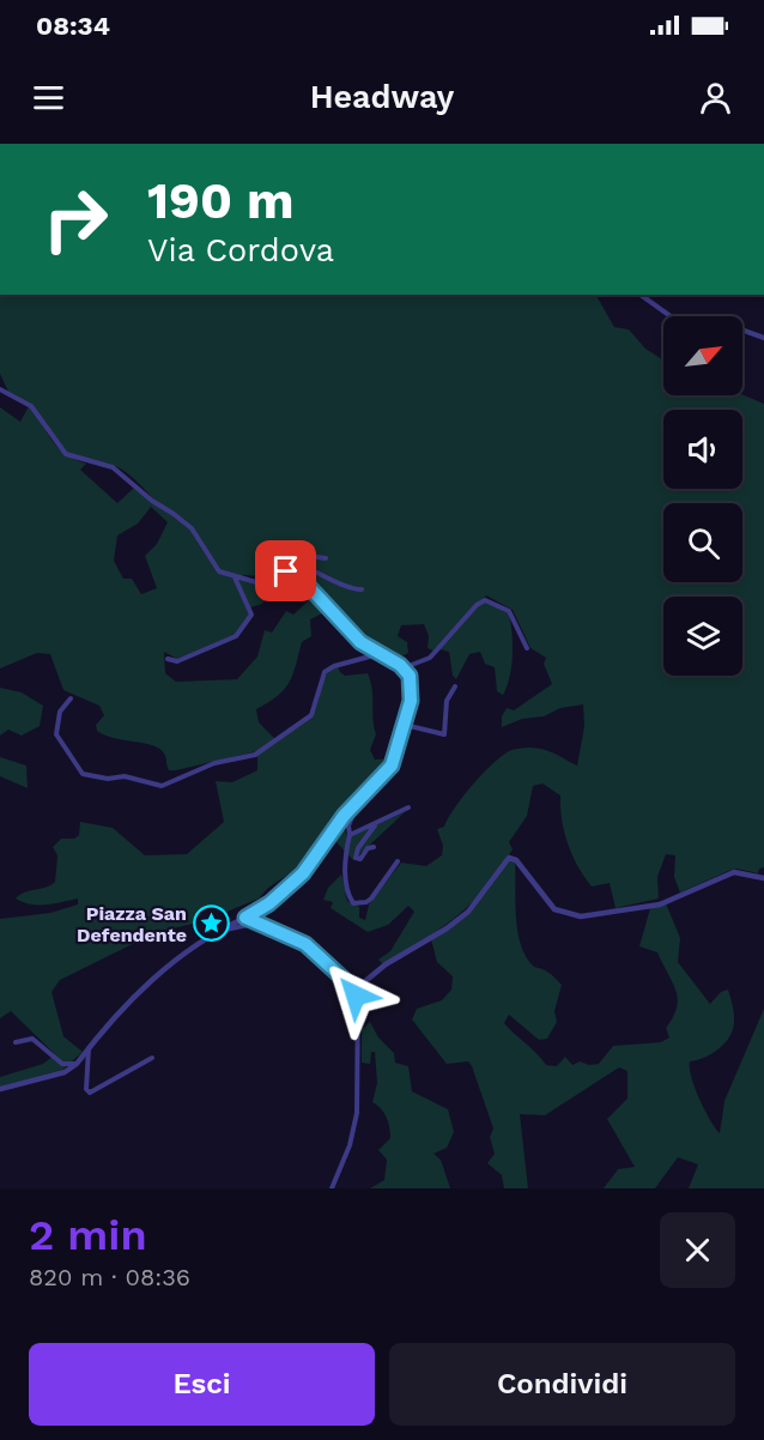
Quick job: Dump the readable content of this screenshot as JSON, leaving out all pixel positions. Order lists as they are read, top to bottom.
{
  "places": {
    "place": ["Piazza San Defendente"]
  },
  "north": "top right",
  "page": {
    "status": "08:34",
    "header": "Headway",
    "turn": ["190 m", "Via Cordova"],
    "heading": ["2 min", "820 m · 08:36"],
    "buttons": ["Esci", "Condividi"]
  }
}
